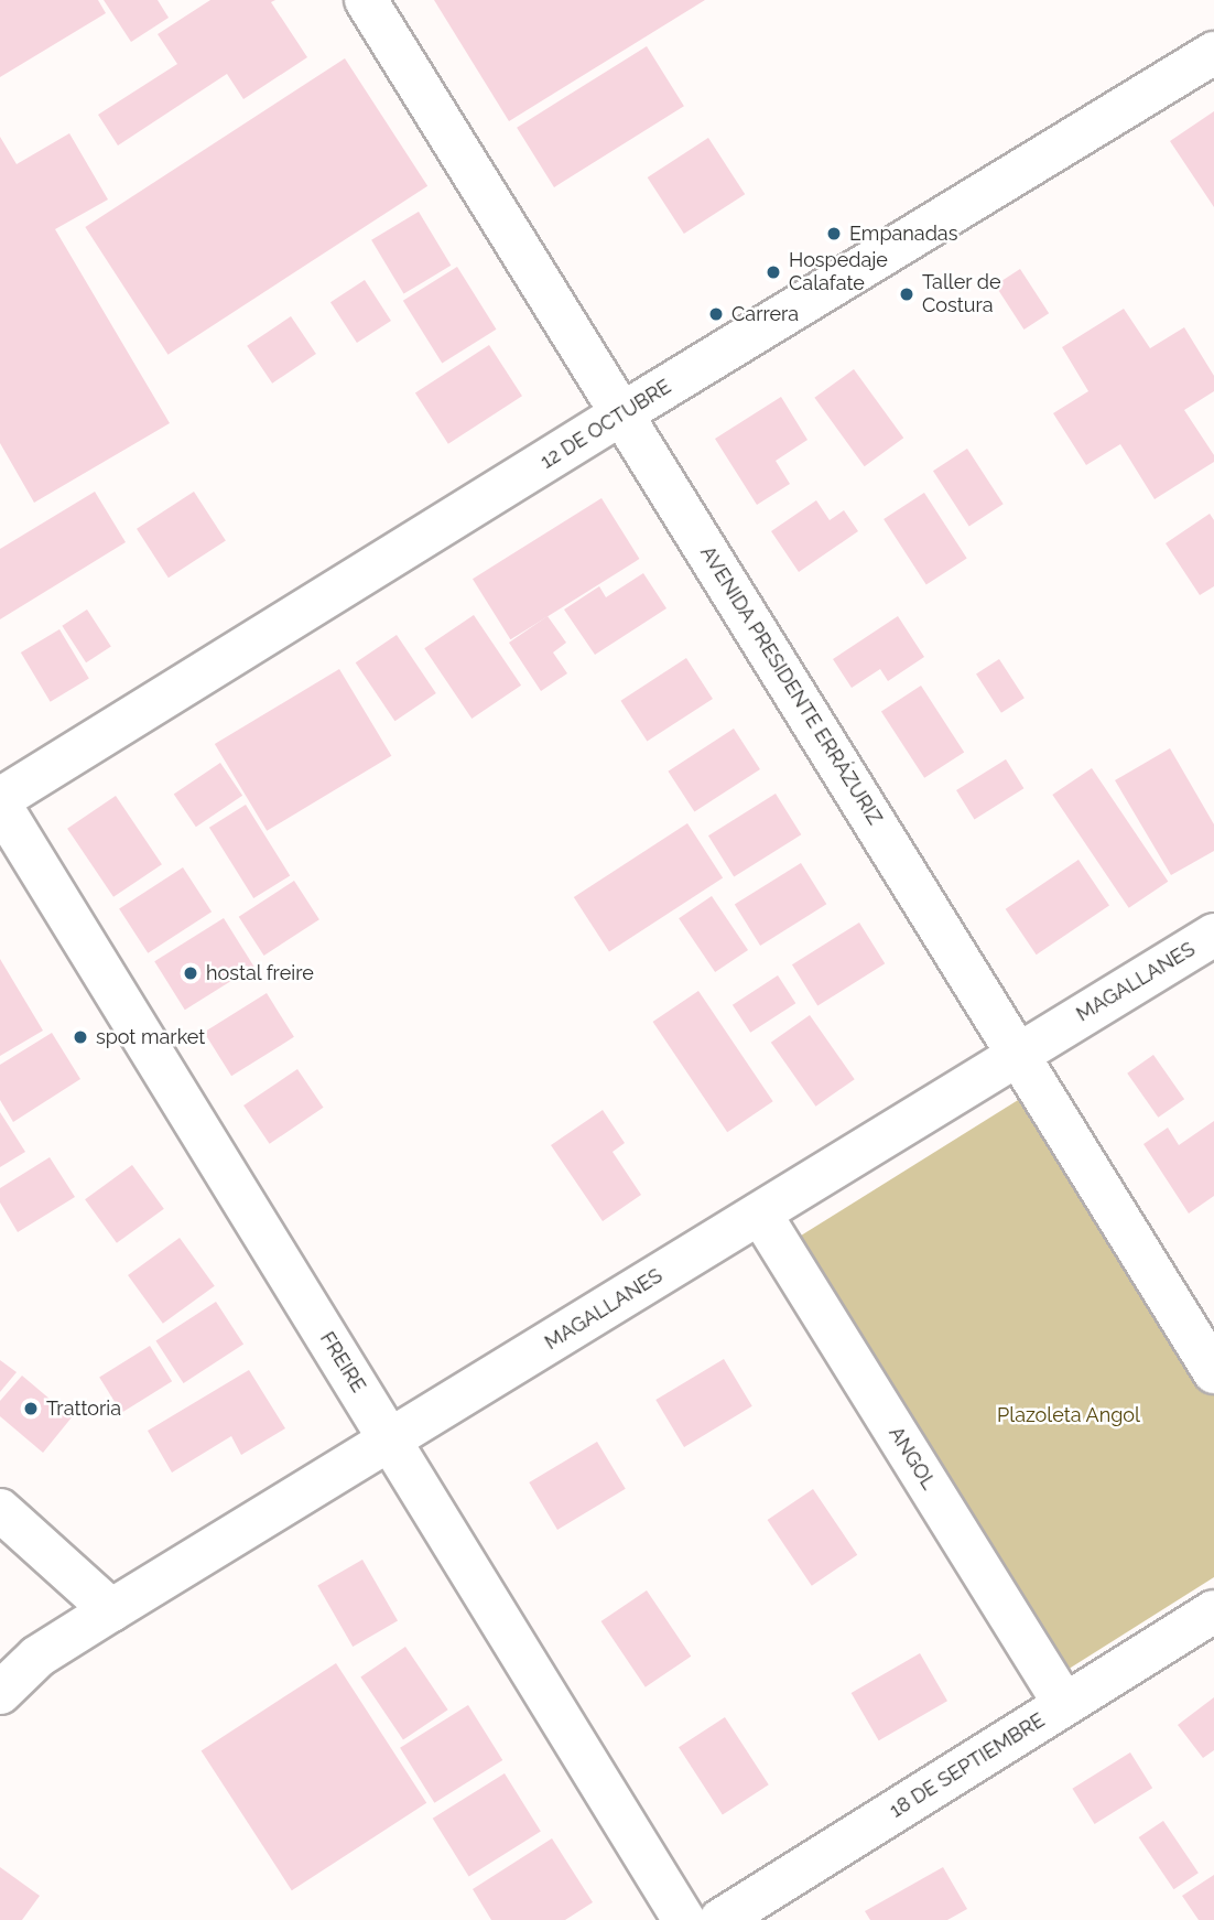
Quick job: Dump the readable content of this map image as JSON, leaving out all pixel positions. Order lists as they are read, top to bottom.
{
  "streets": {
    "street": [
      "12 DE OCTUBRE",
      "AVENIDA PRESIDENTE ERRÁZURIZ",
      "MAGALLANES",
      "FREIRE",
      "ANGOL",
      "18 DE SEPTIEMBRE"
    ]
  },
  "crossings": [
    ["12 DE OCTUBRE", "AVENIDA PRESIDENTE ERRÁZURIZ"],
    ["12 DE OCTUBRE", "FREIRE"],
    ["AVENIDA PRESIDENTE ERRÁZURIZ", "MAGALLANES"],
    ["MAGALLANES", "FREIRE"],
    ["MAGALLANES", "ANGOL"],
    ["ANGOL", "18 DE SEPTIEMBRE"]
  ],
  "parks": ["Plazoleta Angol"],
  "places": [
    "Empanadas",
    "Hospedaje Calafate",
    "Taller de Costura",
    "Carrera",
    "hostal freire",
    "spot market",
    "Trattoria"
  ]
}
